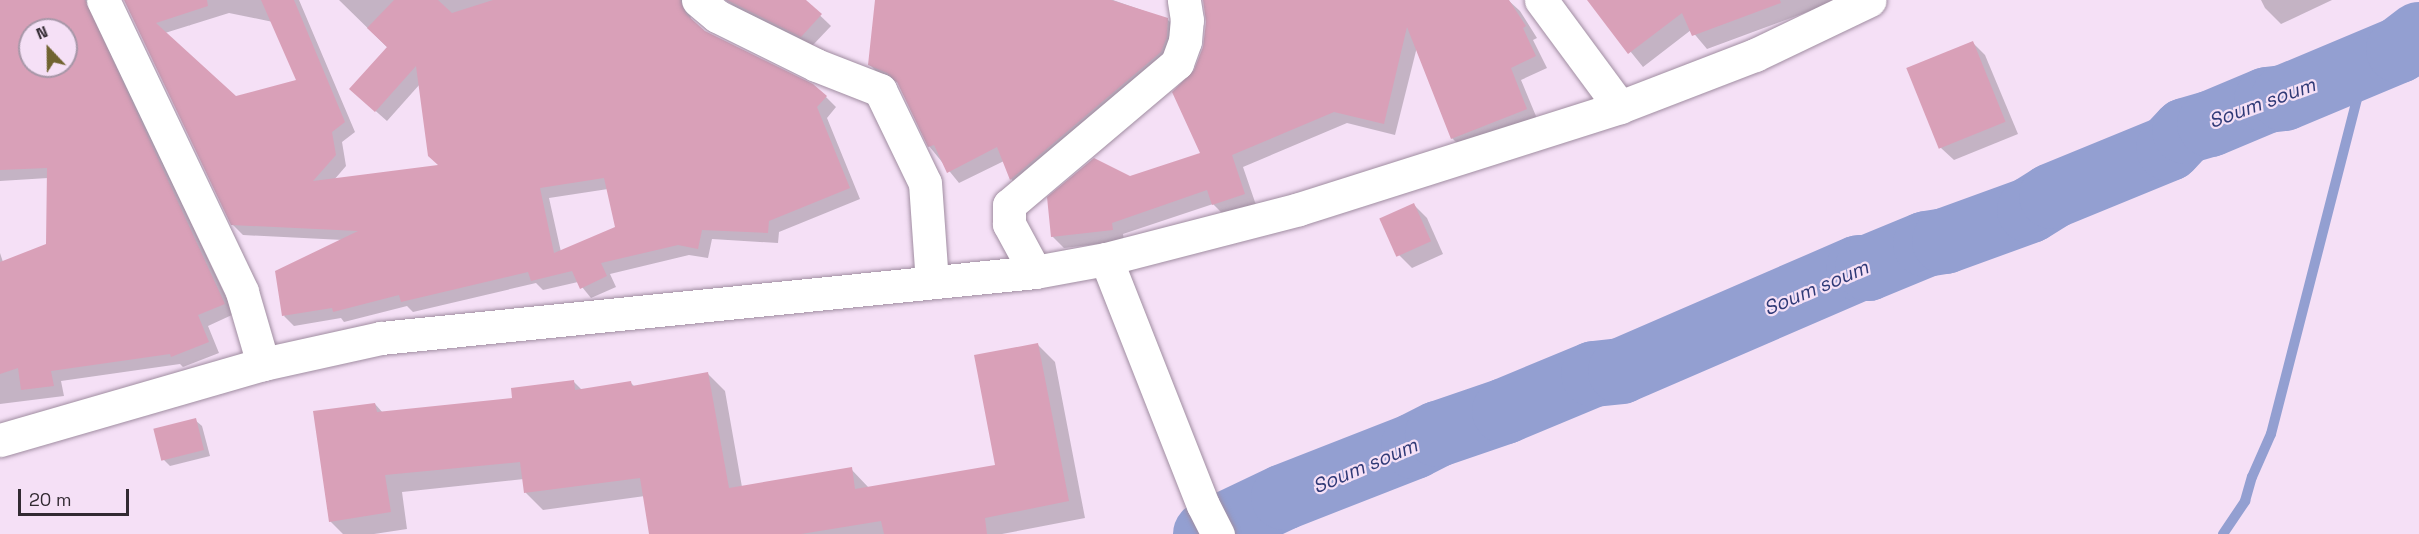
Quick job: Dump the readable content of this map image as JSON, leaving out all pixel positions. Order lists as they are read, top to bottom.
{
  "water": ["Soum soum"],
  "scale_bar": "20 m",
  "north": "top"
}
